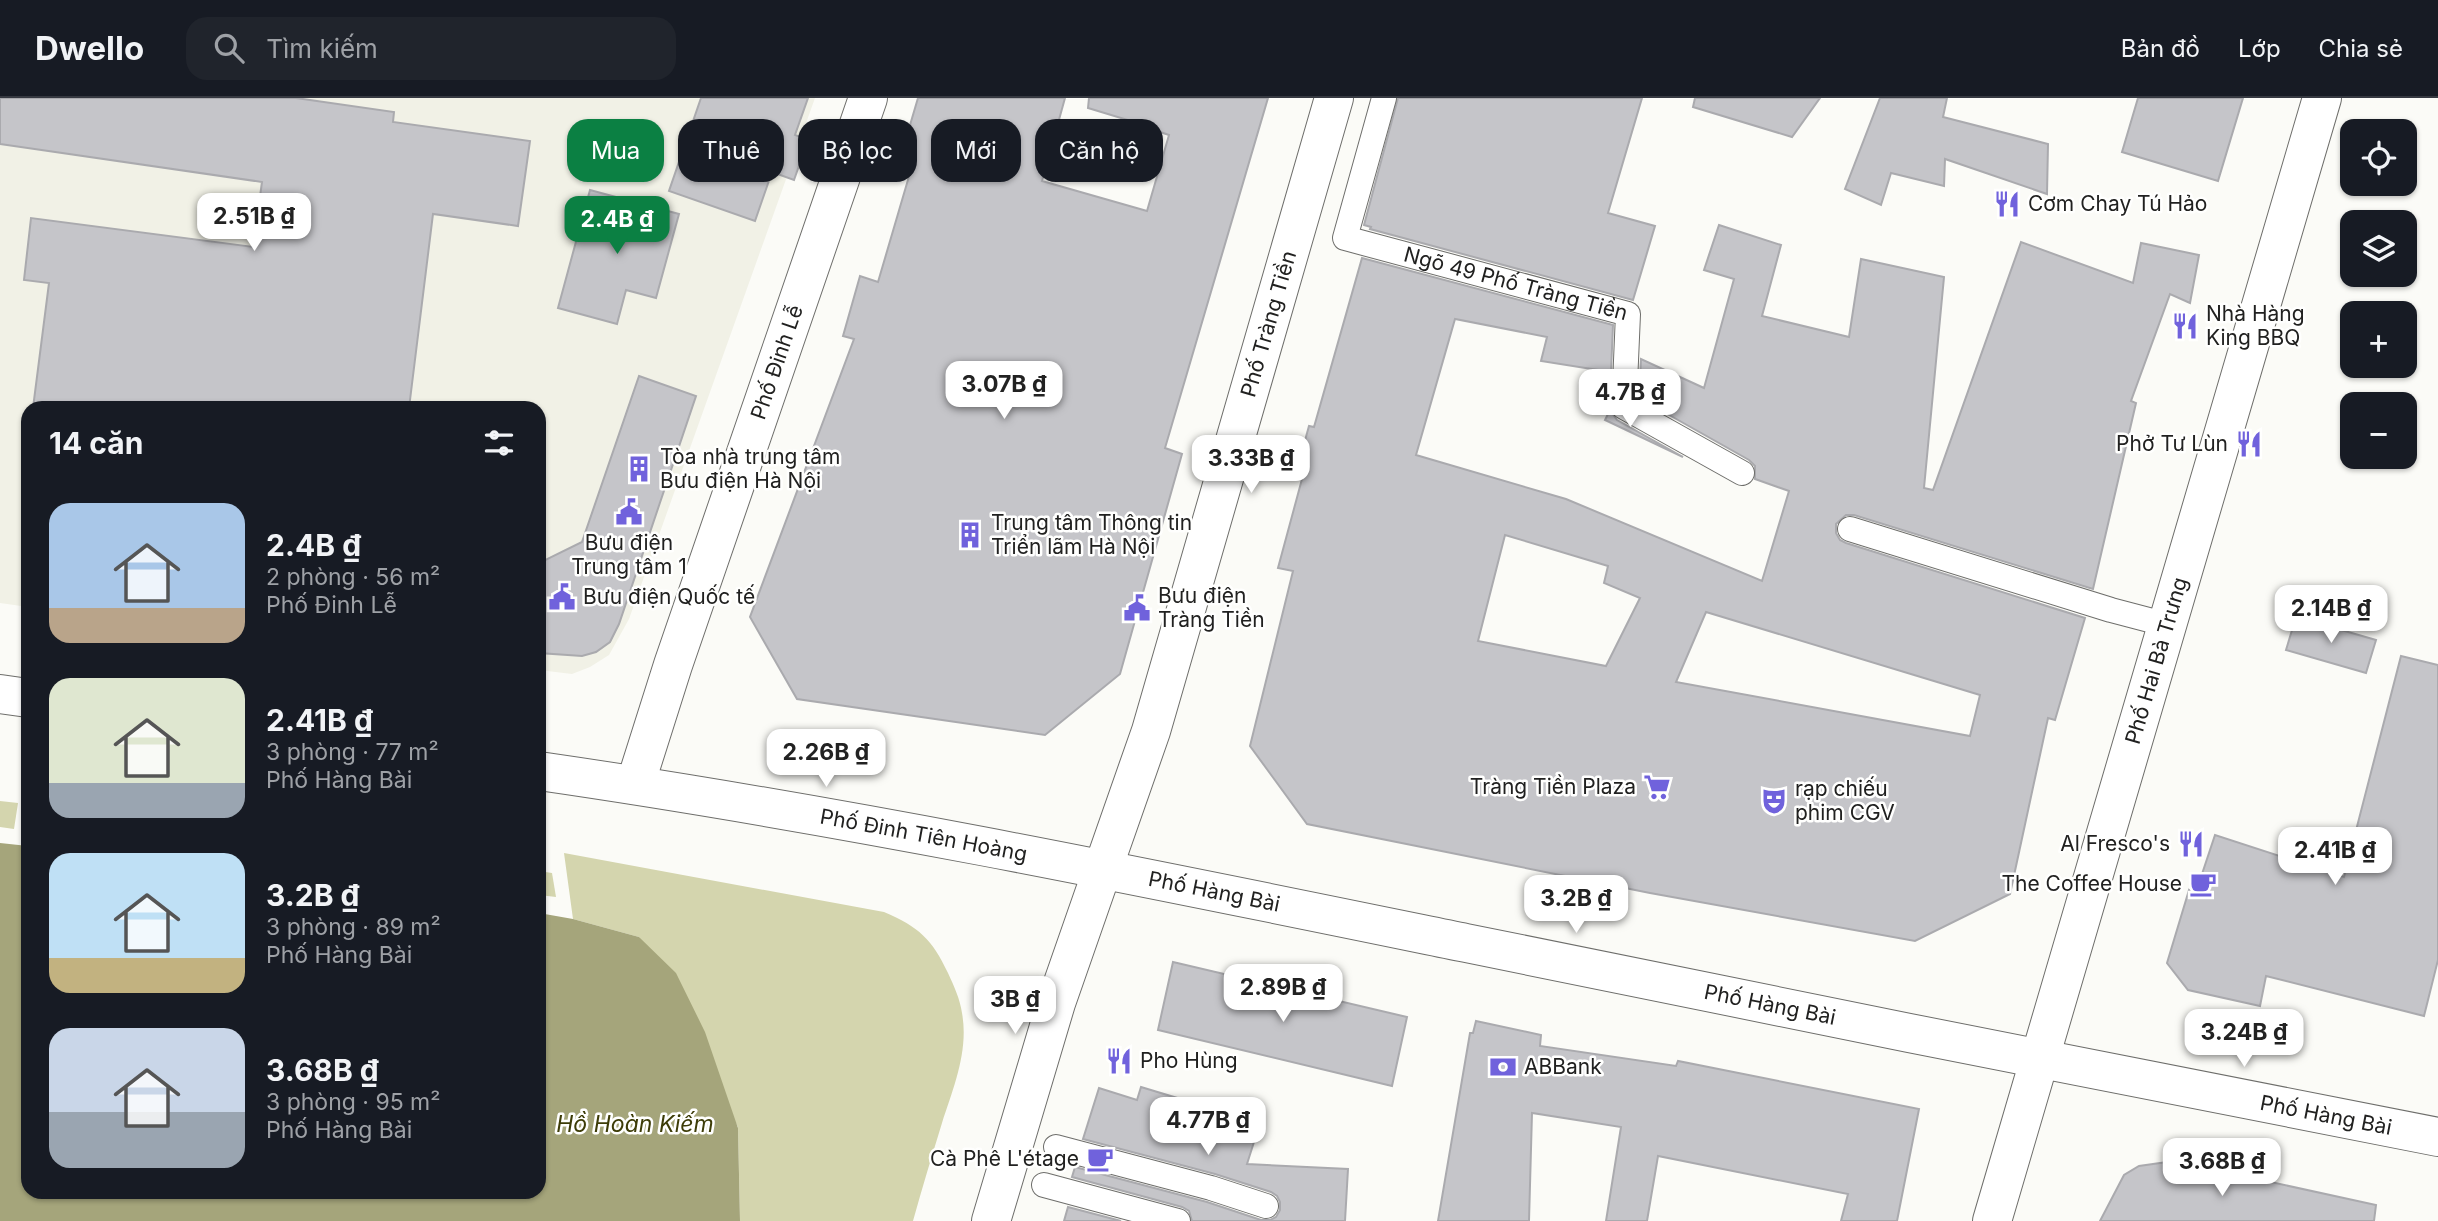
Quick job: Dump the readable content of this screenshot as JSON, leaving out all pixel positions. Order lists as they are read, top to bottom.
{
  "streets": {
    "main road": [
      "Phố Tràng Tiền",
      "Phố Đinh Lễ",
      "Phố Hai Bà Trưng",
      "Phố Đinh Tiên Hoàng",
      "Phố Hàng Bài"
    ],
    "lane": ["Ngõ 49 Phố Tràng Tiền"]
  },
  "crossings": [
    ["Phố Tràng Tiền", "Phố Đinh Tiên Hoàng"],
    ["Phố Tràng Tiền", "Phố Hàng Bài"],
    ["Phố Đinh Lễ", "Phố Đinh Tiên Hoàng"],
    ["Phố Hai Bà Trưng", "Phố Hàng Bài"],
    ["Phố Đinh Tiên Hoàng", "Phố Hàng Bài"]
  ],
  "water": ["Hồ Hoàn Kiếm"],
  "places": {
    "restaurant": [
      "Cơm Chay Tú Hảo",
      "Nhà Hàng King BBQ",
      "Phở Tư Lùn",
      "Al Fresco's",
      "Pho Hùng"
    ],
    "building": ["Tòa nhà trung tâm Bưu điện Hà Nội", "Trung tâm Thông tin Triển lãm Hà Nội"],
    "public building": ["Bưu điện Trung tâm 1", "Bưu điện Quốc tế", "Bưu điện Tràng Tiền"],
    "supermarket": ["Tràng Tiền Plaza"],
    "theatre": ["rạp chiếu phim CGV"],
    "cafe": ["The Coffee House", "Cà Phê L'étage"],
    "bank": ["ABBank"]
  },
  "page": {
    "header": "Dwello",
    "search": "Tìm kiếm",
    "nav": ["Bản đồ", "Lớp", "Chia sẻ"],
    "map_buttons": ["+", "−"],
    "chip": [
      "Mua",
      "Thuê",
      "Bộ lọc",
      "Mới",
      "Căn hộ"
    ],
    "price": [
      "2.51B ₫",
      "2.4B ₫",
      "3.07B ₫",
      "4.7B ₫",
      "3.33B ₫",
      "2.14B ₫",
      "2.26B ₫",
      "2.41B ₫",
      "3.2B ₫",
      "2.89B ₫",
      "3B ₫",
      "3.24B ₫",
      "4.77B ₫",
      "3.68B ₫"
    ],
    "heading": "14 căn",
    "list": [
      {
        "name": "2.4B ₫",
        "note": "2 phòng · 56 m² · Phố Đinh Lễ"
      },
      {
        "name": "2.41B ₫",
        "note": "3 phòng · 77 m² · Phố Hàng Bài"
      },
      {
        "name": "3.2B ₫",
        "note": "3 phòng · 89 m² · Phố Hàng Bài"
      },
      {
        "name": "3.68B ₫",
        "note": "3 phòng · 95 m² · Phố Hàng Bài"
      }
    ]
  }
}
